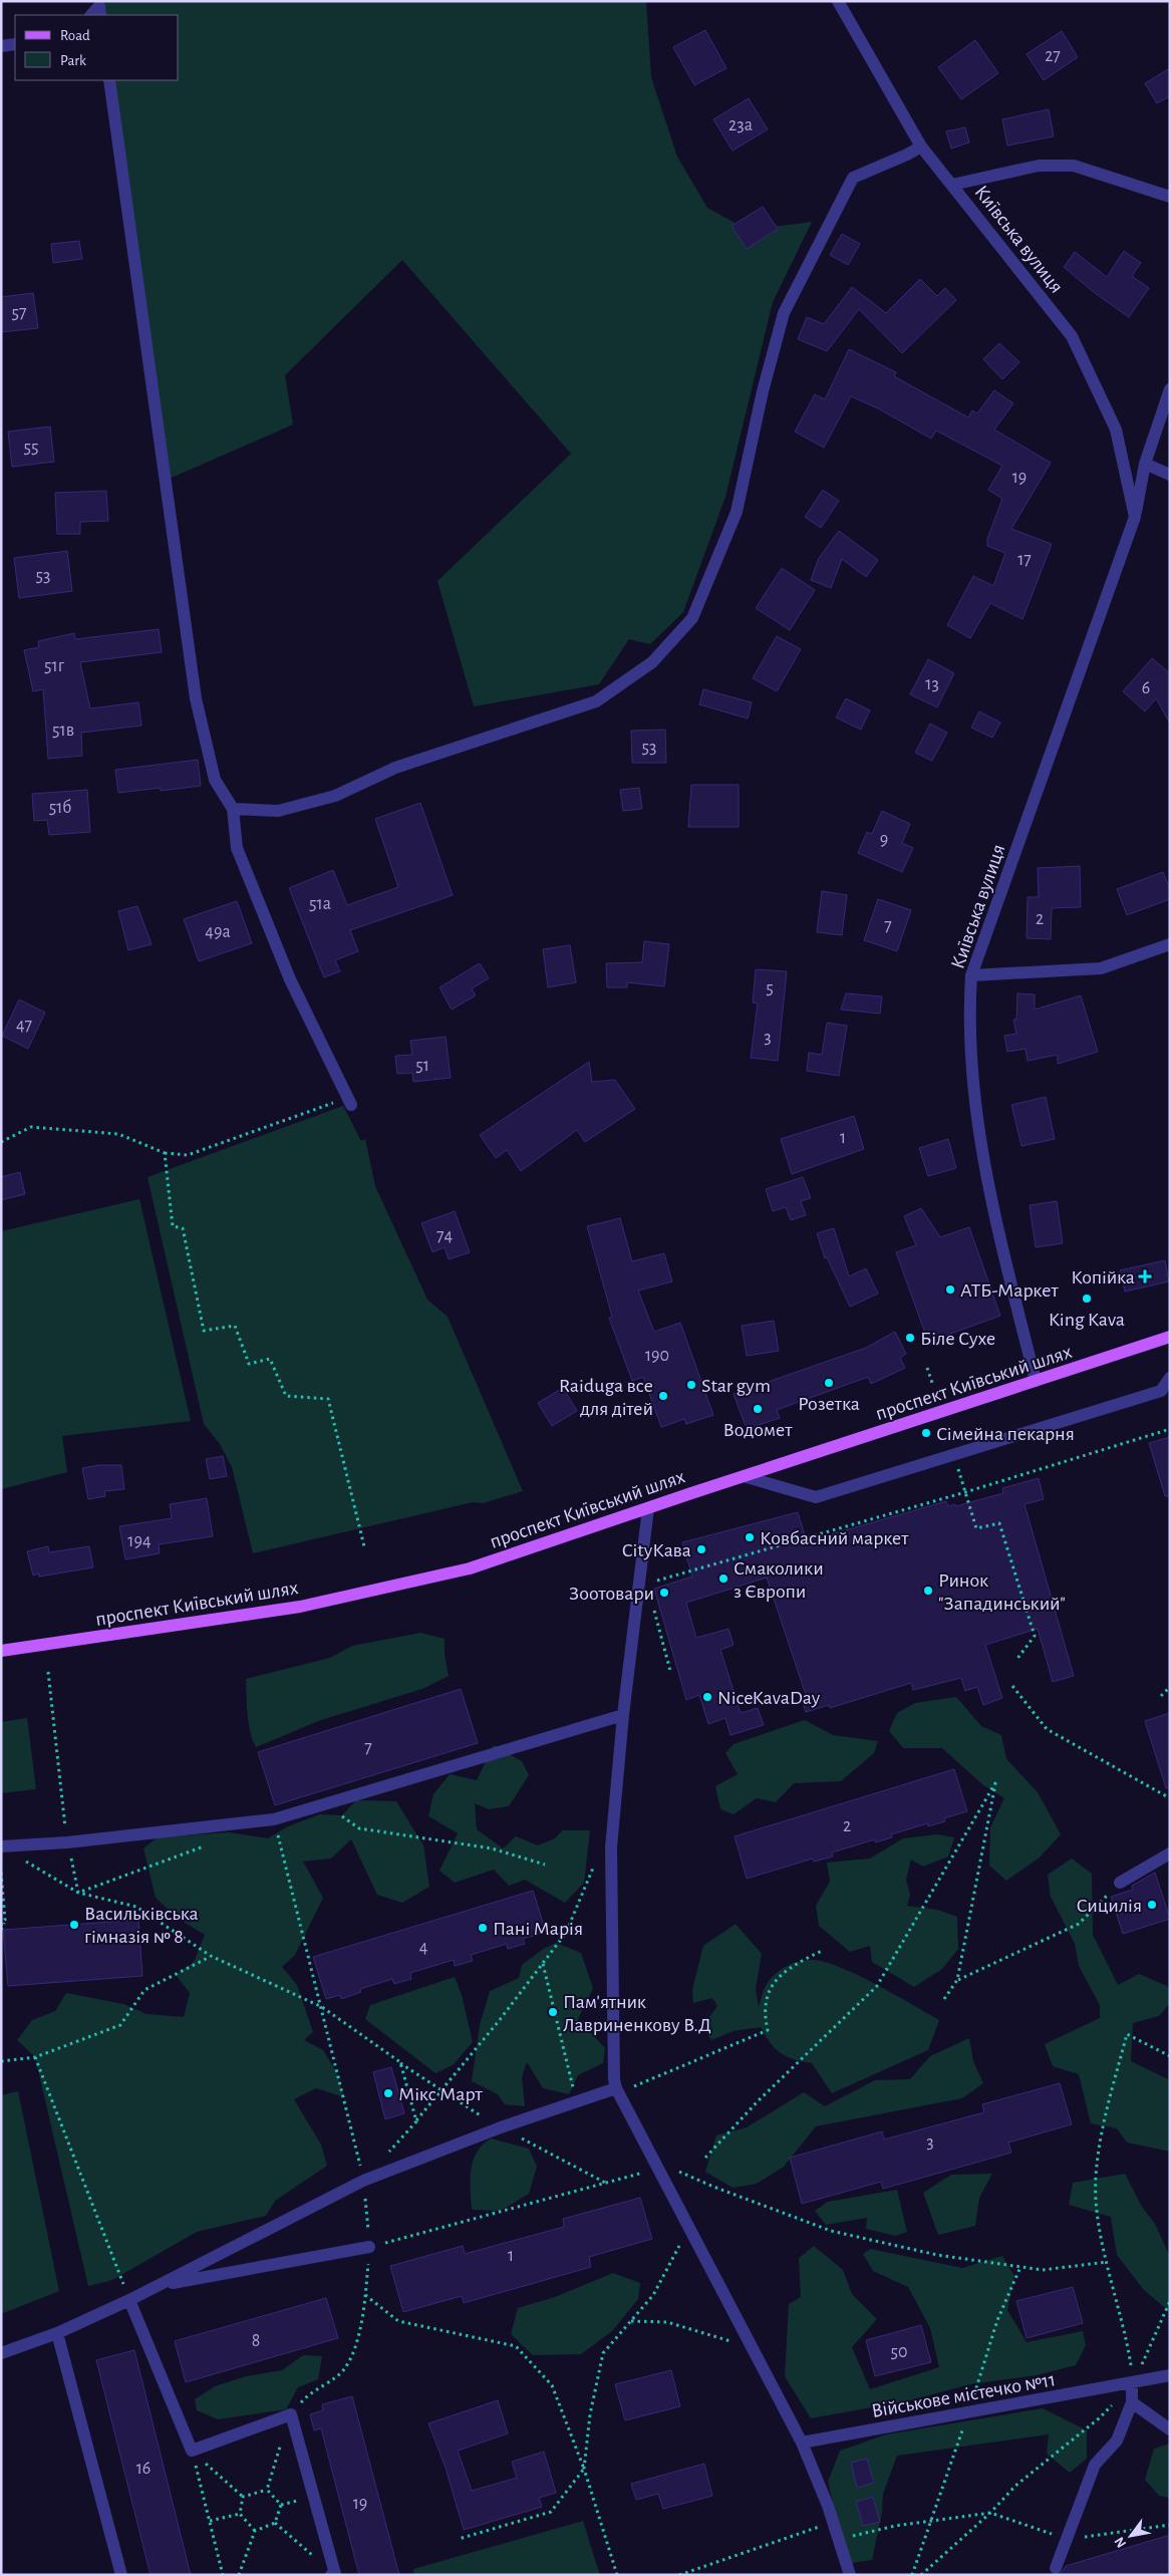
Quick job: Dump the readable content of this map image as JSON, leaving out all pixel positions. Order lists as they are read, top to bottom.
{
  "streets": {
    "main road": ["проспект Київський шлях"],
    "street": ["Київська вулиця", "Військове містечко №11"]
  },
  "crossings": [
    ["Київська вулиця", "проспект Київський шлях"]
  ],
  "places": {
    "health": ["Копійка"],
    "other": [
      "АТБ-Маркет",
      "King Kava",
      "Біле Сухе",
      "Розетка",
      "Star gym",
      "Raiduga все для дітей",
      "Водомет",
      "Сімейна пекарня",
      "Ковбасний маркет",
      "CityКава",
      "Смаколики з Європи",
      "Ринок \"Западинський\"",
      "Зоотовари",
      "NiceKavaDay",
      "Сицилія",
      "Васильківська гімназія № 8",
      "Панi Марiя",
      "Пам'ятник Лавриненкову В.Д",
      "Мікс Март"
    ]
  },
  "house_numbers": [
    "27",
    "23а",
    "57",
    "55",
    "19",
    "17",
    "53",
    "51г",
    "13",
    "6",
    "51в",
    "53",
    "51б",
    "9",
    "51а",
    "2",
    "7",
    "49а",
    "5",
    "47",
    "3",
    "51",
    "1",
    "74",
    "190",
    "194",
    "7",
    "2",
    "4",
    "3",
    "1",
    "8",
    "50",
    "16",
    "19"
  ],
  "legend": ["Road", "Park"],
  "north": "bottom left"
}
